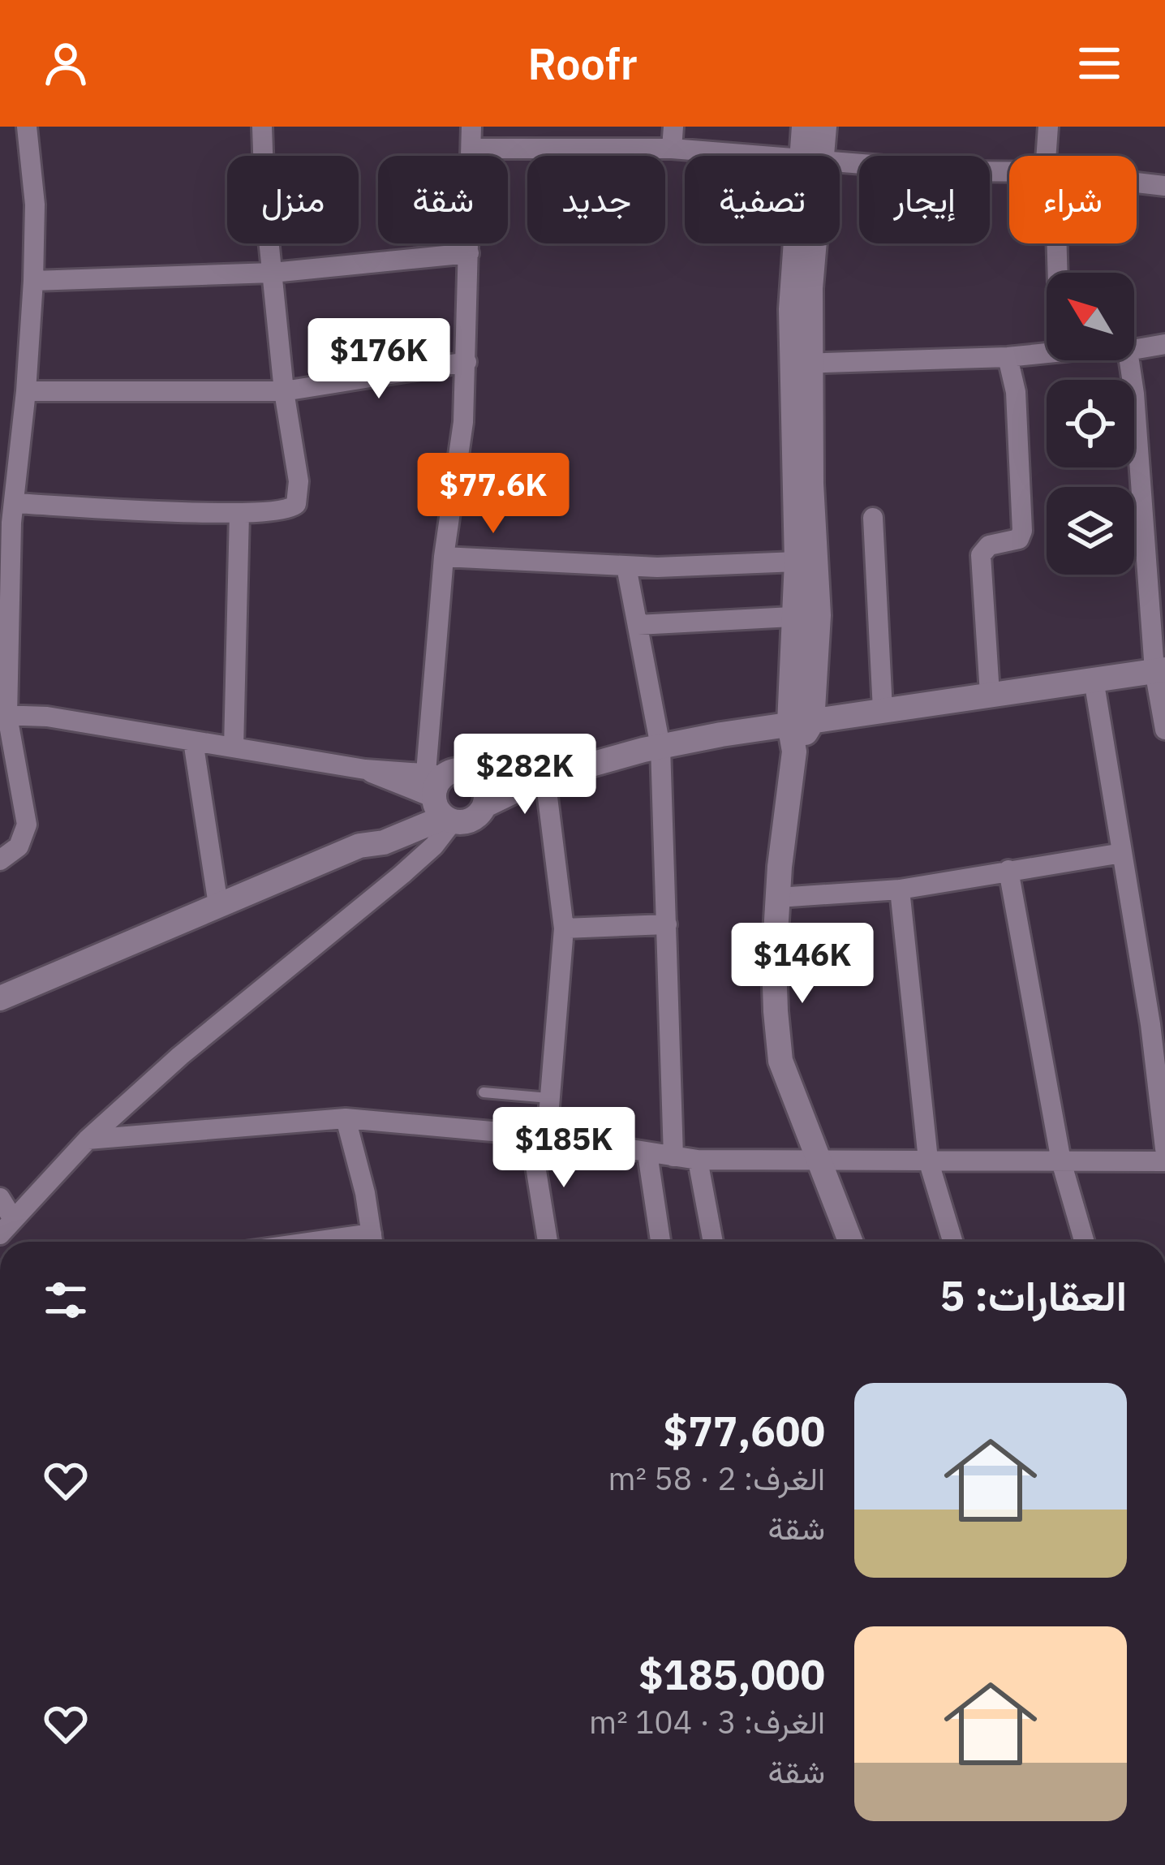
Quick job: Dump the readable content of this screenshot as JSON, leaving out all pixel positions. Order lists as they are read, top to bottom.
{
  "north": "top left",
  "page": {
    "header": "Roofr",
    "chip": [
      "شراء",
      "إيجار",
      "تصفية",
      "جديد",
      "شقة",
      "منزل"
    ],
    "price": [
      "$176K",
      "$77.6K",
      "$282K",
      "$146K",
      "$185K"
    ],
    "heading": "العقارات: 5",
    "list": [
      {
        "name": "$77,600",
        "note": "الغرف: 2 · 58 m² · شقة"
      },
      {
        "name": "$185,000",
        "note": "الغرف: 3 · 104 m² · شقة"
      }
    ]
  }
}
